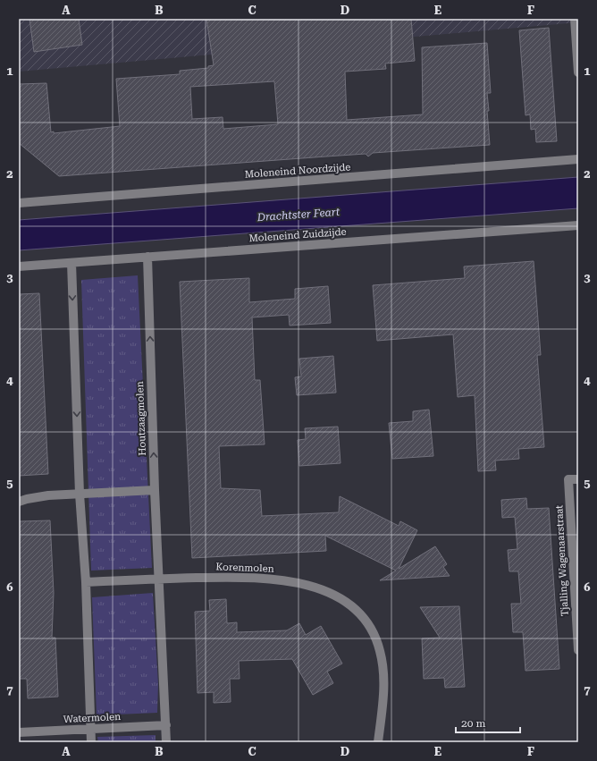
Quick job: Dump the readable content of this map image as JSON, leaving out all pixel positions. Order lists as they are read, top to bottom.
{
  "streets": {
    "street": [
      "Moleneind Noordzijde",
      "Moleneind Zuidzijde",
      "Houtzaagmolen",
      "Tjalling Wagenaarstraat",
      "Korenmolen",
      "Watermolen"
    ]
  },
  "crossings": [
    ["Moleneind Zuidzijde", "Houtzaagmolen"],
    ["Houtzaagmolen", "Korenmolen"],
    ["Houtzaagmolen", "Watermolen"]
  ],
  "water": ["Drachtster Feart"],
  "scale_bar": "20 m",
  "grid": {
    "columns": [
      "A",
      "B",
      "C",
      "D",
      "E",
      "F"
    ],
    "rows": [
      "1",
      "2",
      "3",
      "4",
      "5",
      "6",
      "7"
    ]
  }
}
